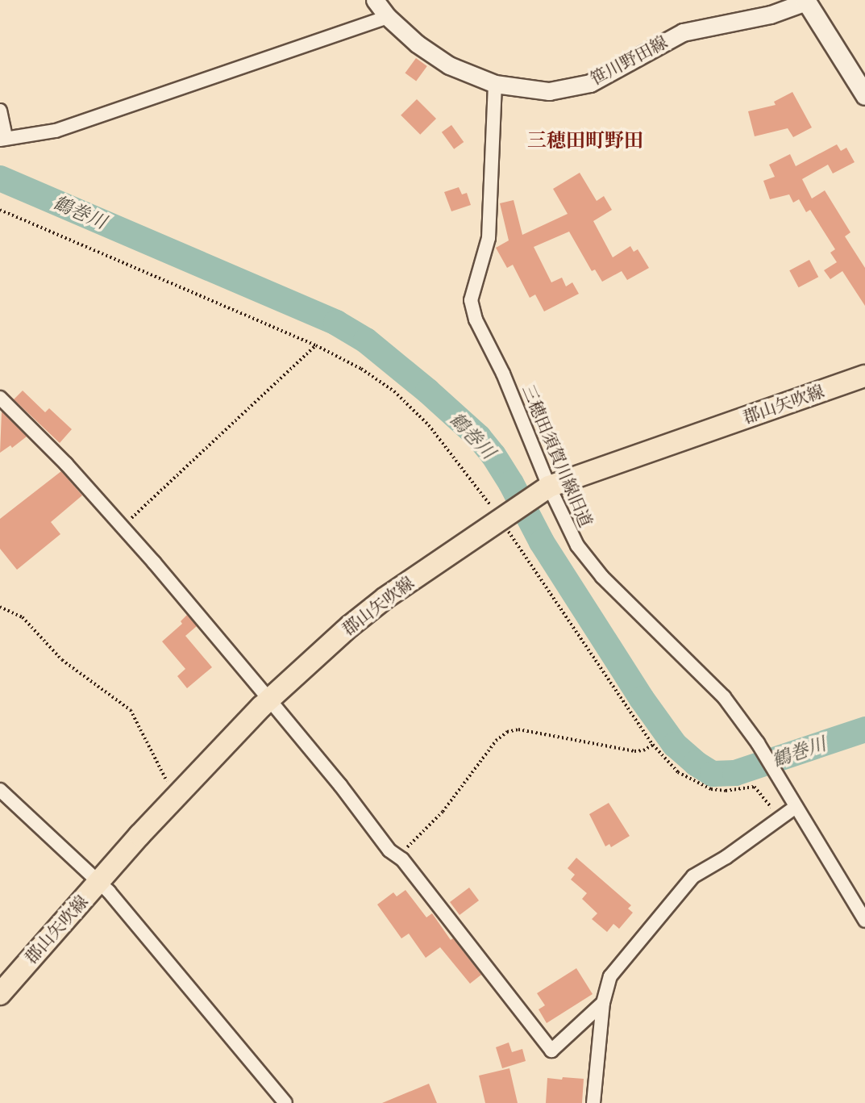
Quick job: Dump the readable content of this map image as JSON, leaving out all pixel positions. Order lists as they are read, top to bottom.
{
  "streets": {
    "main road": ["郡山矢吹線"],
    "street": ["笹川野田線", "三穂田須賀川線旧道"]
  },
  "crossings": [
    ["笹川野田線", "三穂田須賀川線旧道"],
    ["郡山矢吹線", "三穂田須賀川線旧道"]
  ],
  "districts": ["三穂田町野田"],
  "water": ["鶴巻川"]
}
